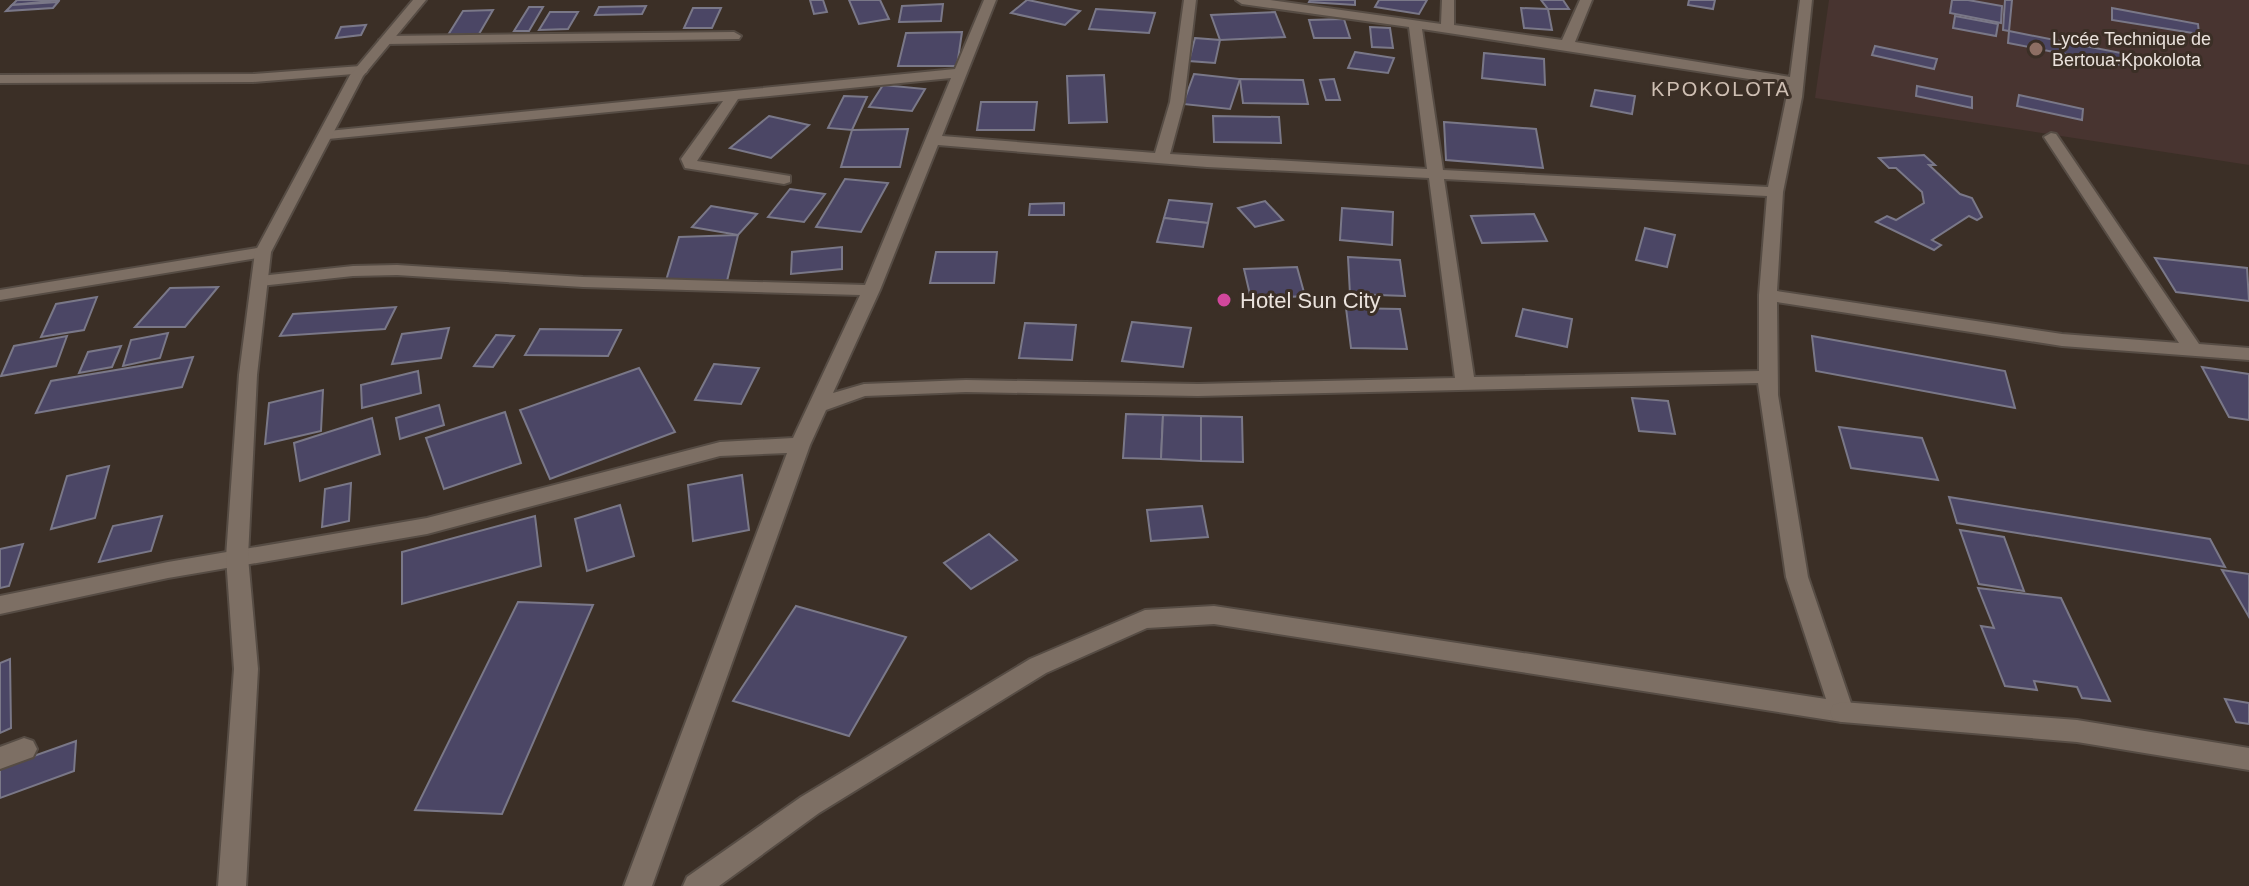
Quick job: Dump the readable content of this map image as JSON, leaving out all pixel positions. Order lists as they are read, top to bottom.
{
  "districts": ["KPOKOLOTA"],
  "places": ["Lycée Technique de Bertoua-Kpokolota", "Hotel Sun City"]
}
